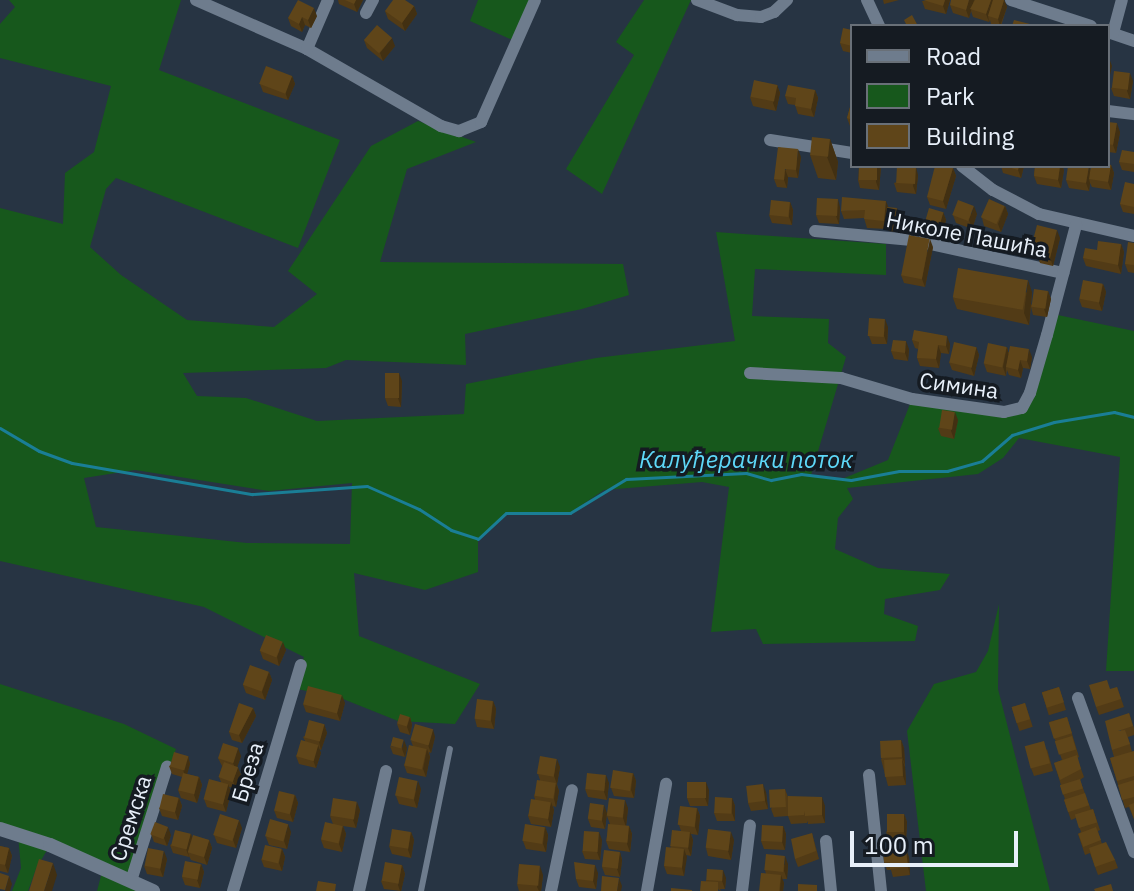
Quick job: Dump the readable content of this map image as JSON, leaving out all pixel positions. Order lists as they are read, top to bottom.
{
  "streets": {
    "street": [
      "Николе Пашића",
      "Симина",
      "Бреза",
      "Сремска"
    ]
  },
  "crossings": [
    ["Николе Пашића", "Симина"]
  ],
  "water": ["Калуђерачки поток"],
  "legend": ["Road", "Park", "Building"],
  "scale_bar": "100 m"
}
